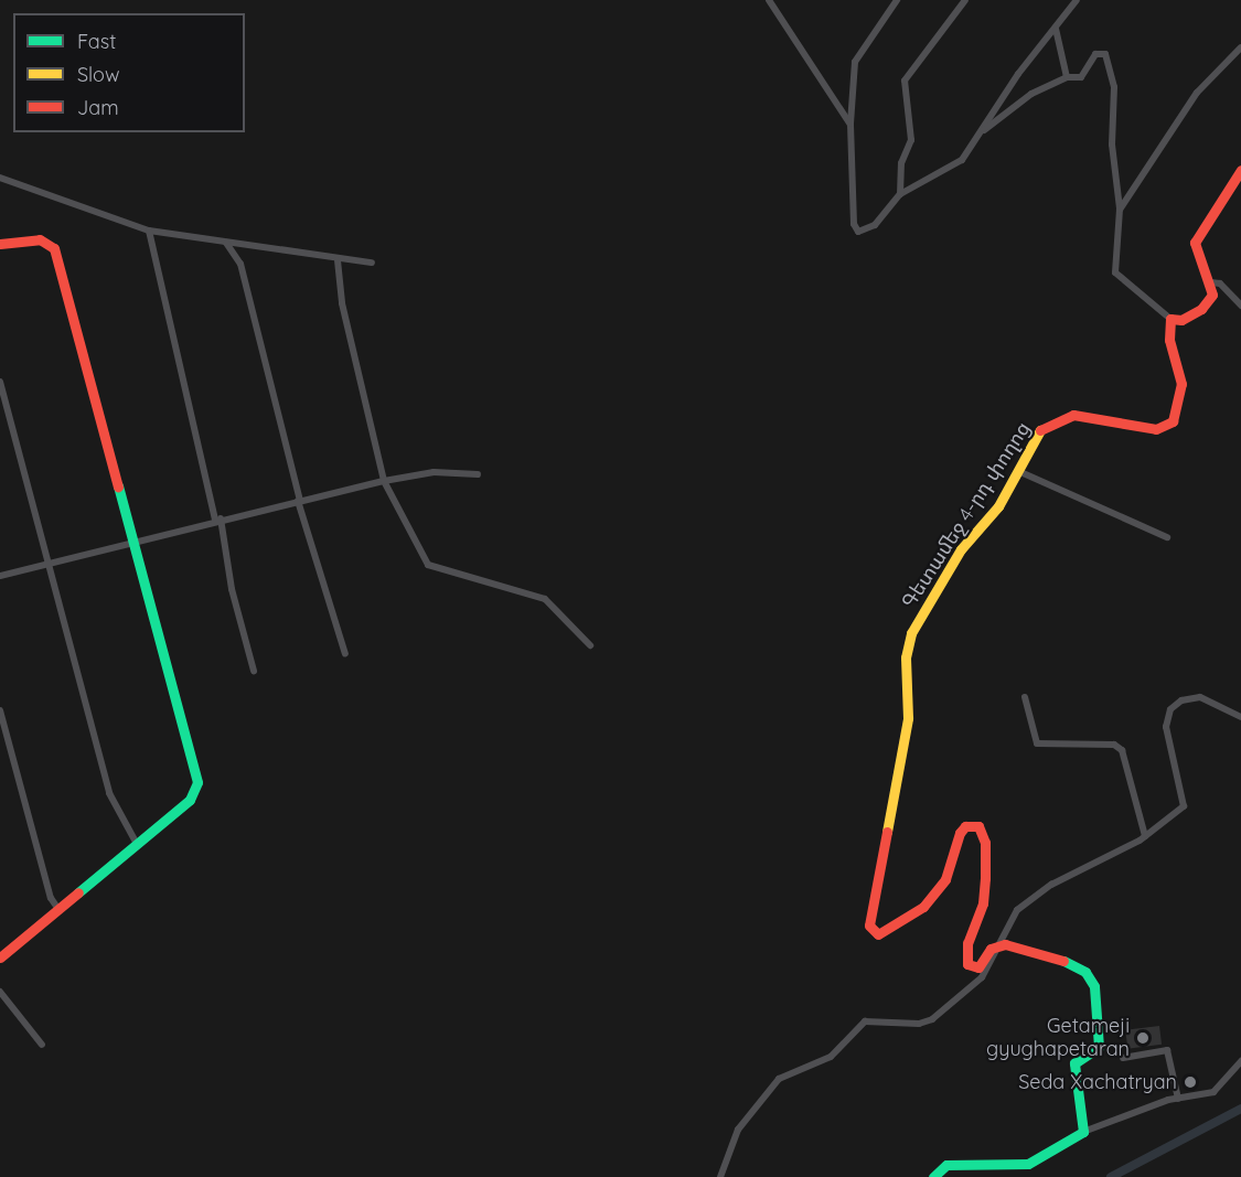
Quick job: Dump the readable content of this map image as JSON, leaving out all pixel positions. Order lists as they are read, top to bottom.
{
  "streets": {
    "street": ["Գետամեջ 4-րդ փողոց"]
  },
  "places": ["Getameji gyughapetaran", "Seda Xachatryan"],
  "legend": ["Fast", "Slow", "Jam"]
}
